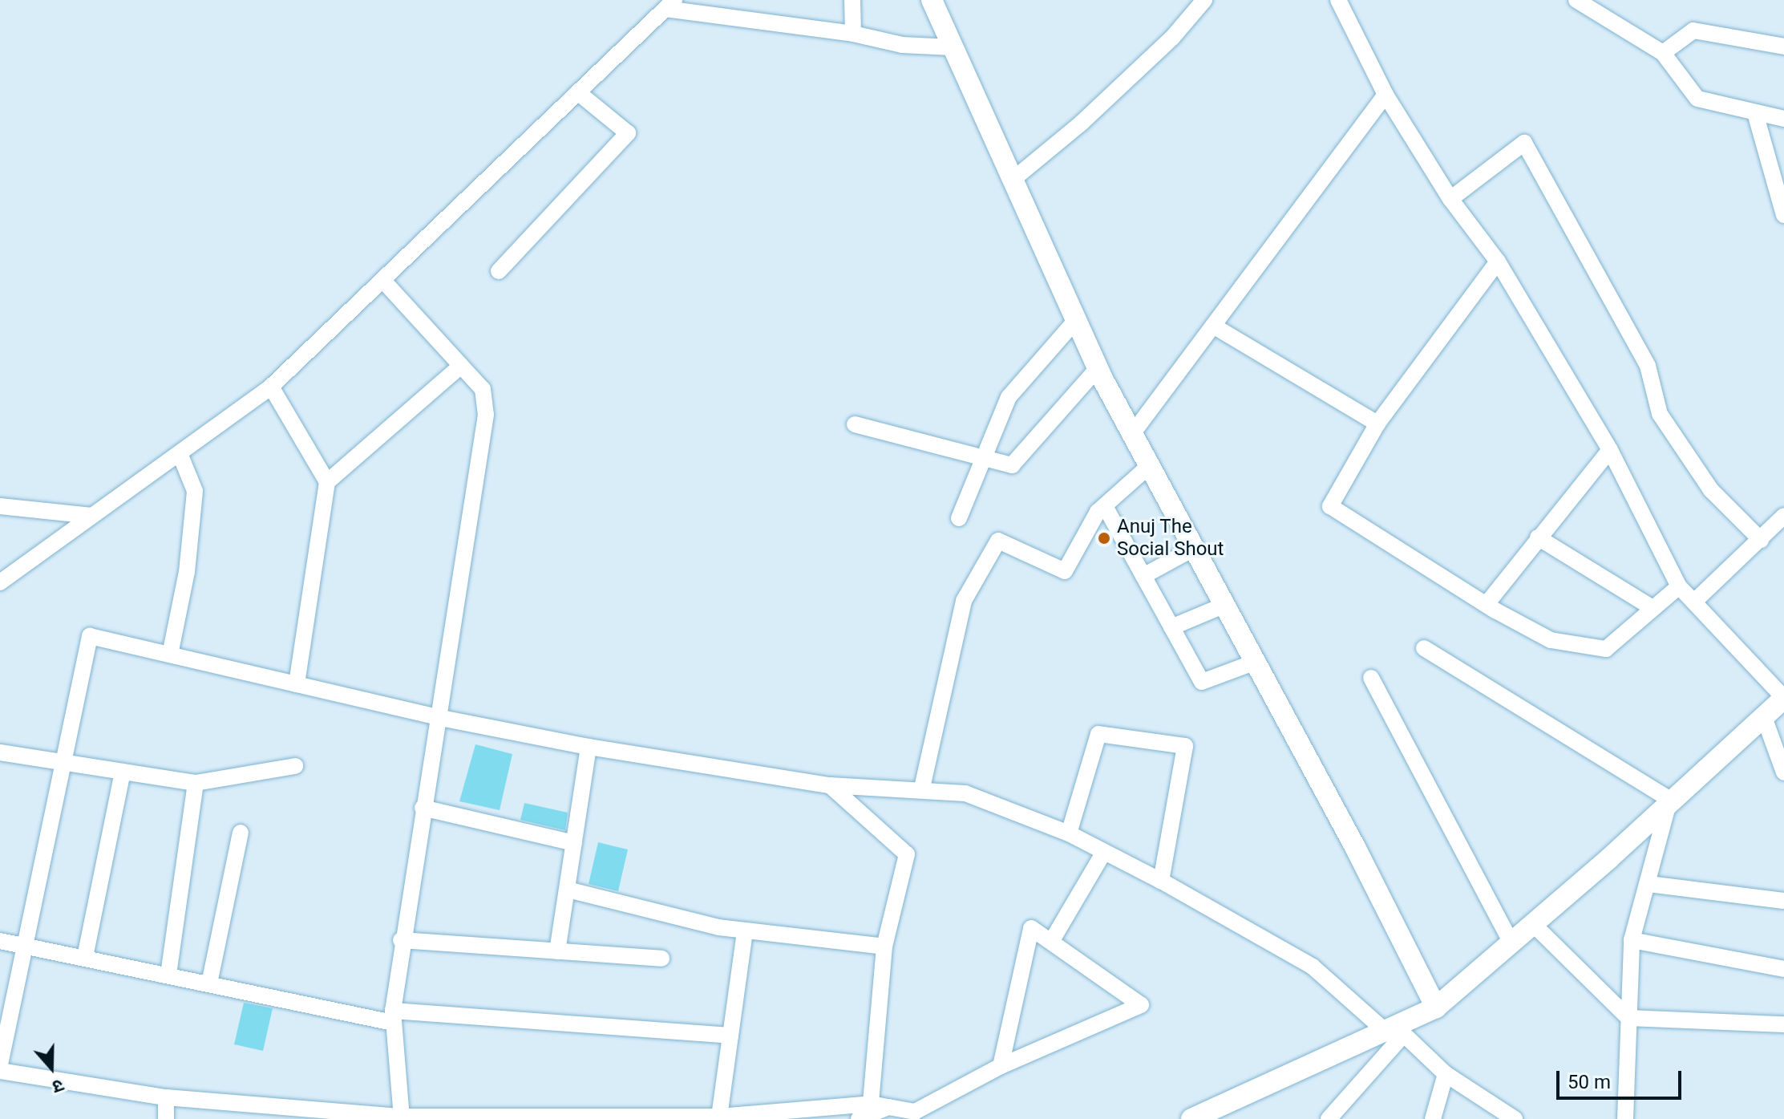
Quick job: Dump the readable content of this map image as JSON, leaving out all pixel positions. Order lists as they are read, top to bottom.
{
  "places": ["Anuj The Social Shout"],
  "scale_bar": "50 m",
  "north": "bottom"
}
